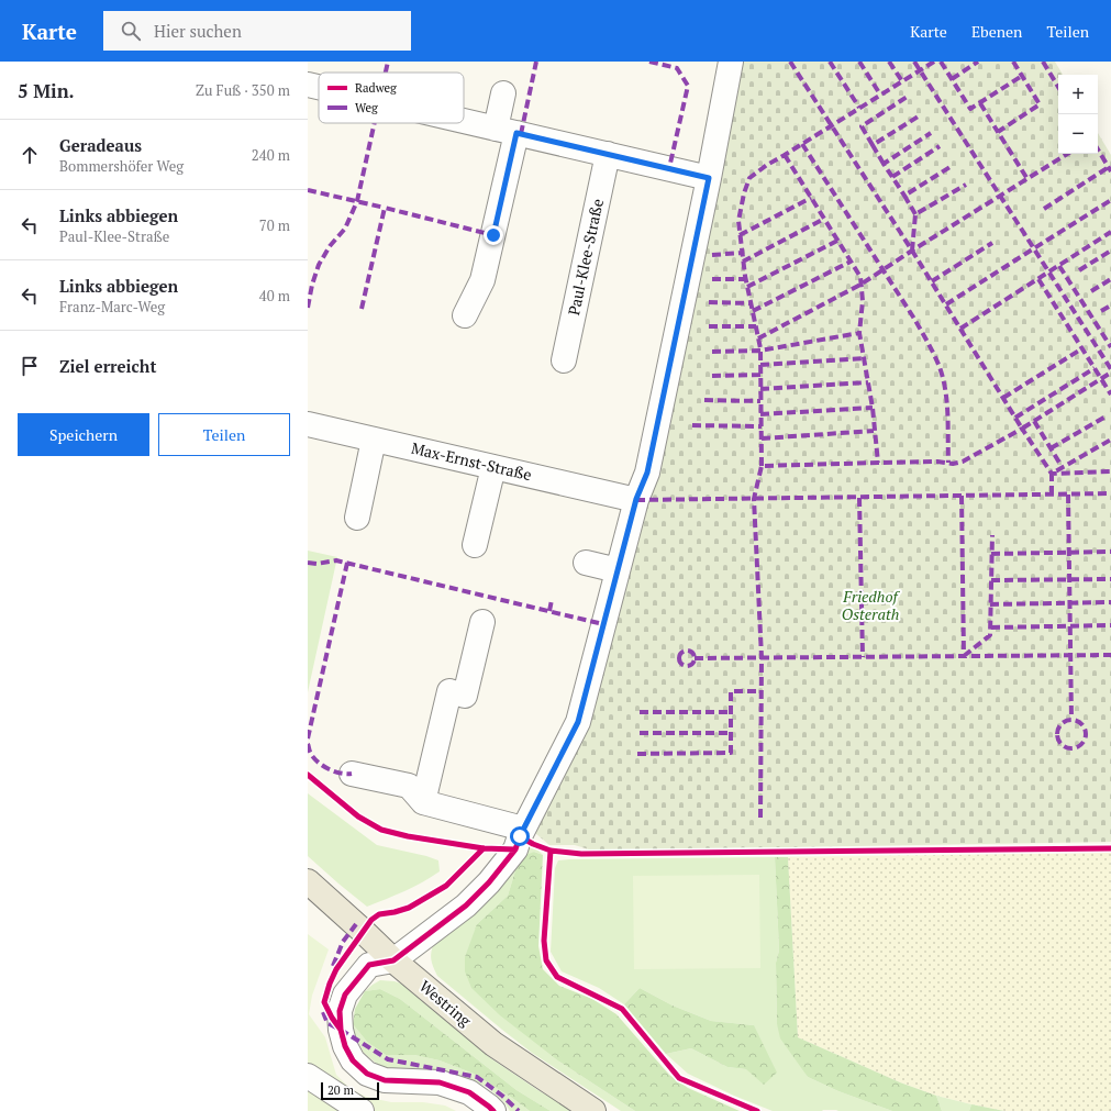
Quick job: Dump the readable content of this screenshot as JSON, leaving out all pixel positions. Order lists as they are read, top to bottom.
{
  "streets": {
    "main road": ["Westring"],
    "street": ["Paul-Klee-Straße", "Max-Ernst-Straße"]
  },
  "parks": ["Friedhof Osterath"],
  "legend": ["Radweg", "Weg"],
  "scale_bar": "20 m",
  "page": {
    "header": "Karte",
    "search": "Hier suchen",
    "nav": ["Karte", "Ebenen", "Teilen"],
    "heading": ["5 Min.", "Zu Fuß · 350 m"],
    "map_buttons": ["+", "−"],
    "list": [
      ["Geradeaus", "Bommershöfer Weg", "240 m"],
      ["Links abbiegen", "Paul-Klee-Straße", "70 m"],
      ["Links abbiegen", "Franz-Marc-Weg", "40 m"],
      "Ziel erreicht"
    ],
    "buttons": ["Speichern", "Teilen"],
    "scale": "20 m"
  }
}
